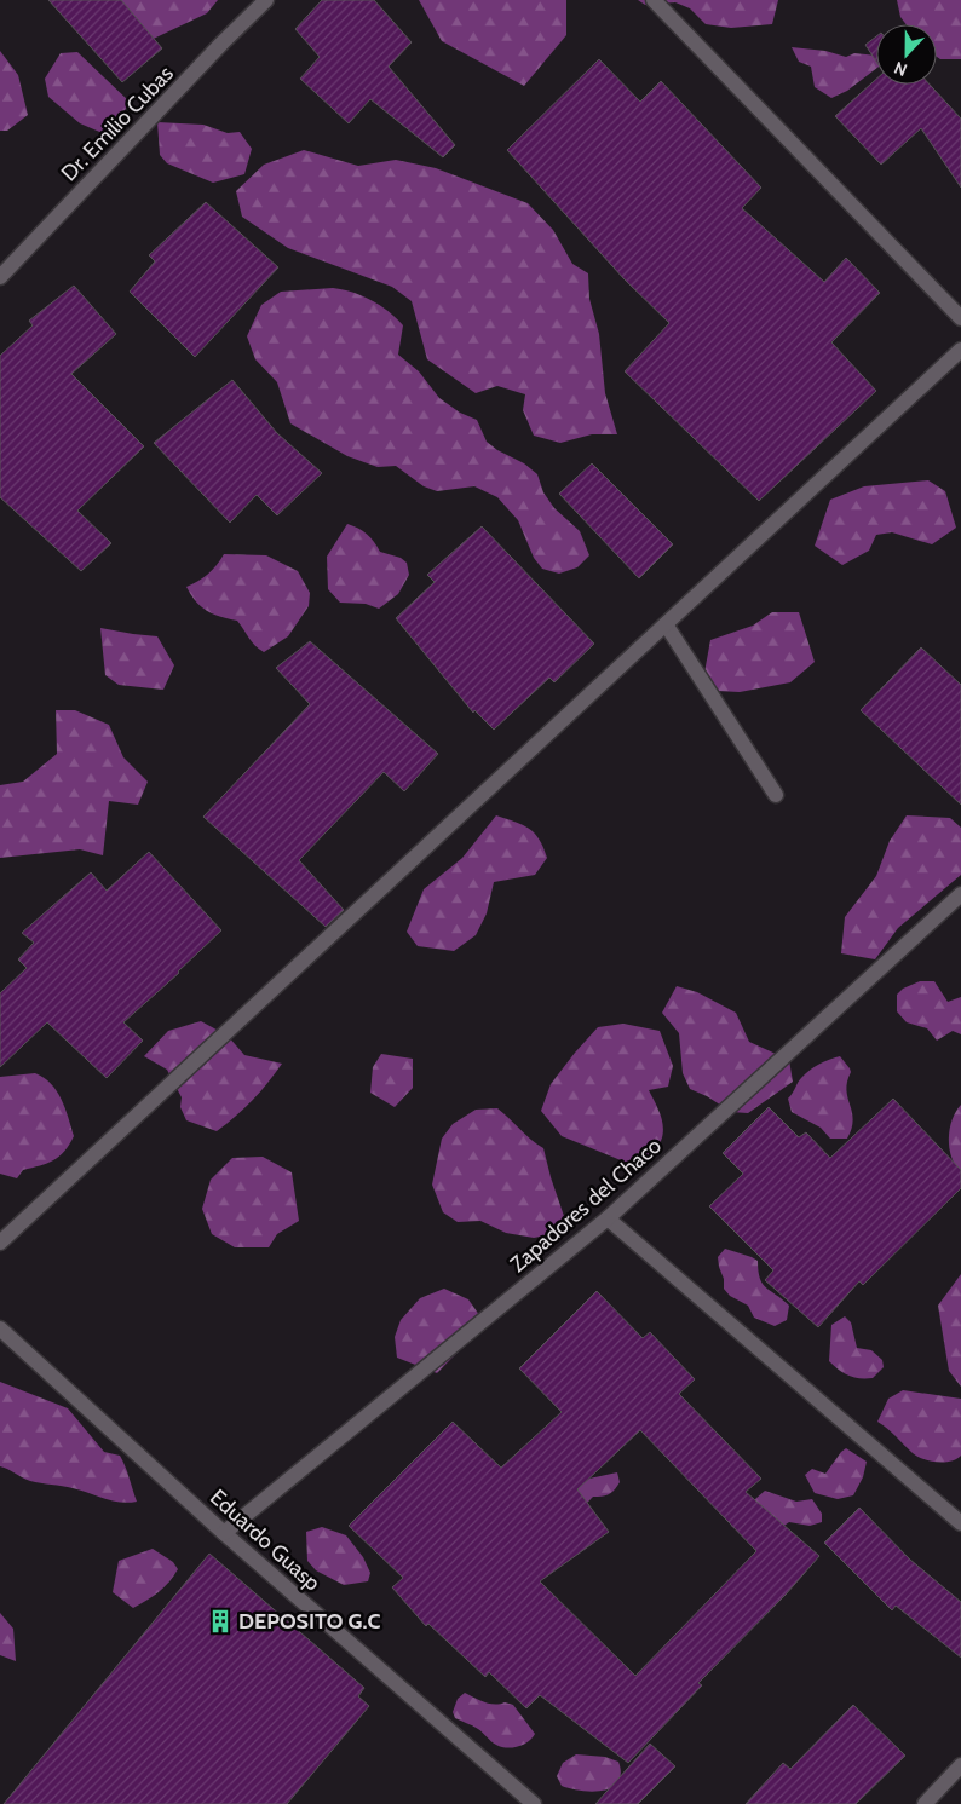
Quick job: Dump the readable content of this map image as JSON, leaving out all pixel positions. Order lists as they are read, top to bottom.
{
  "streets": {
    "street": ["Dr. Emilio Cubas", "Zapadores del Chaco", "Eduardo Guasp"]
  },
  "crossings": [
    ["Zapadores del Chaco", "Eduardo Guasp"]
  ],
  "places": {
    "building": ["DEPOSITO G.C"]
  },
  "north": "bottom"
}
